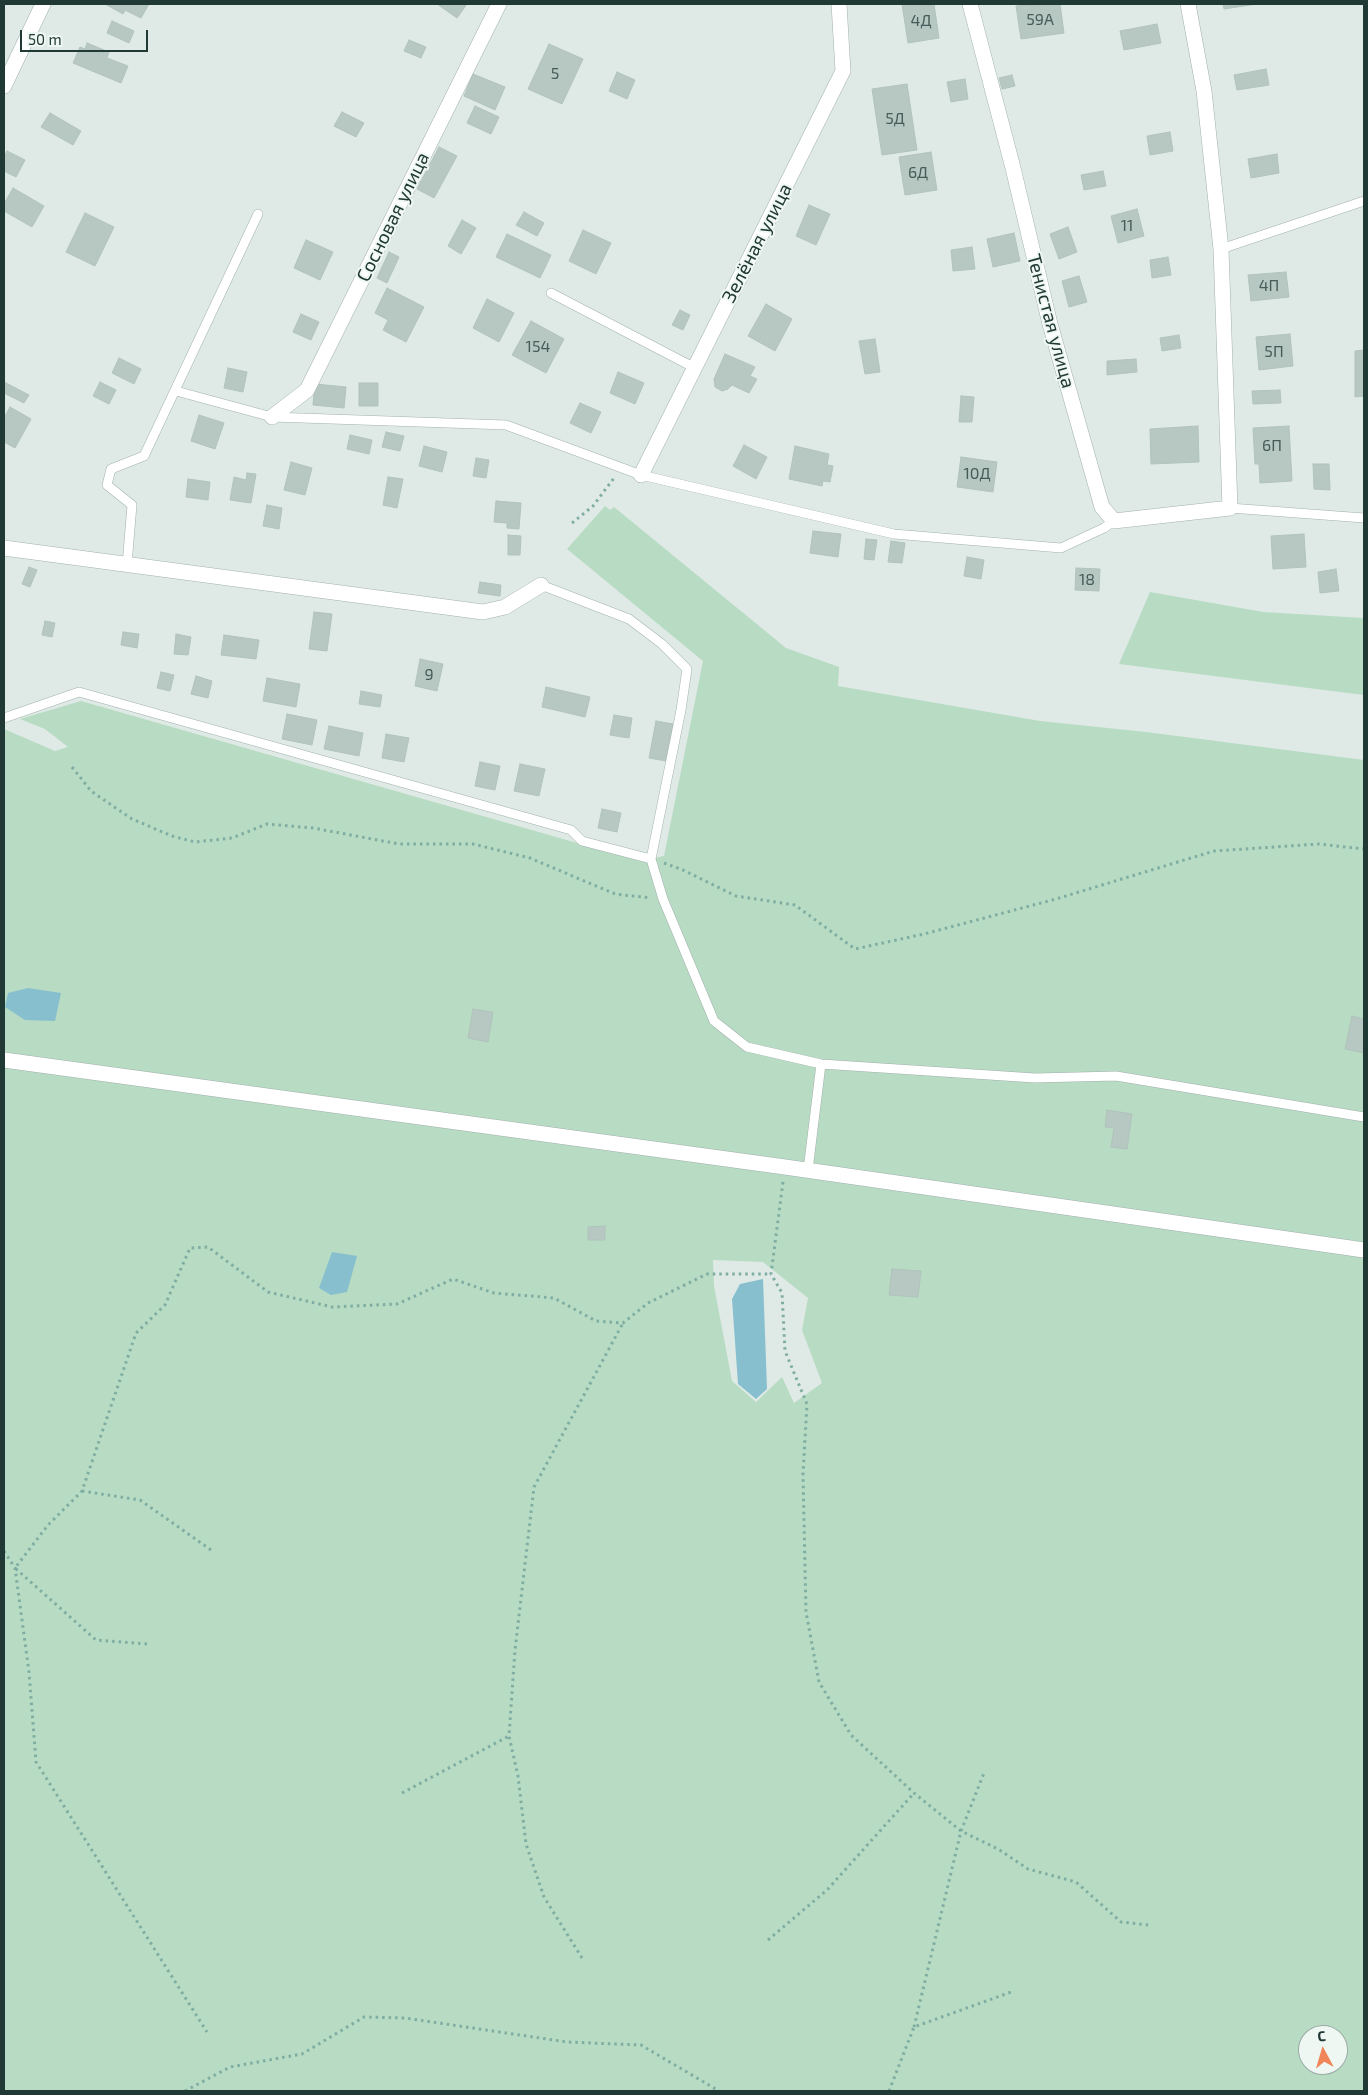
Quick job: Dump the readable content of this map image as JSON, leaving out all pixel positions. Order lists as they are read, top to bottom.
{
  "streets": {
    "street": ["Сосновая улица", "Зелёная улица", "Тенистая улица"]
  },
  "house_numbers": [
    "59А",
    "4Д",
    "5",
    "5Д",
    "6Д",
    "11",
    "4П",
    "154",
    "5П",
    "6П",
    "10Д",
    "18",
    "9"
  ],
  "scale_bar": "50 m",
  "north": "top"
}
